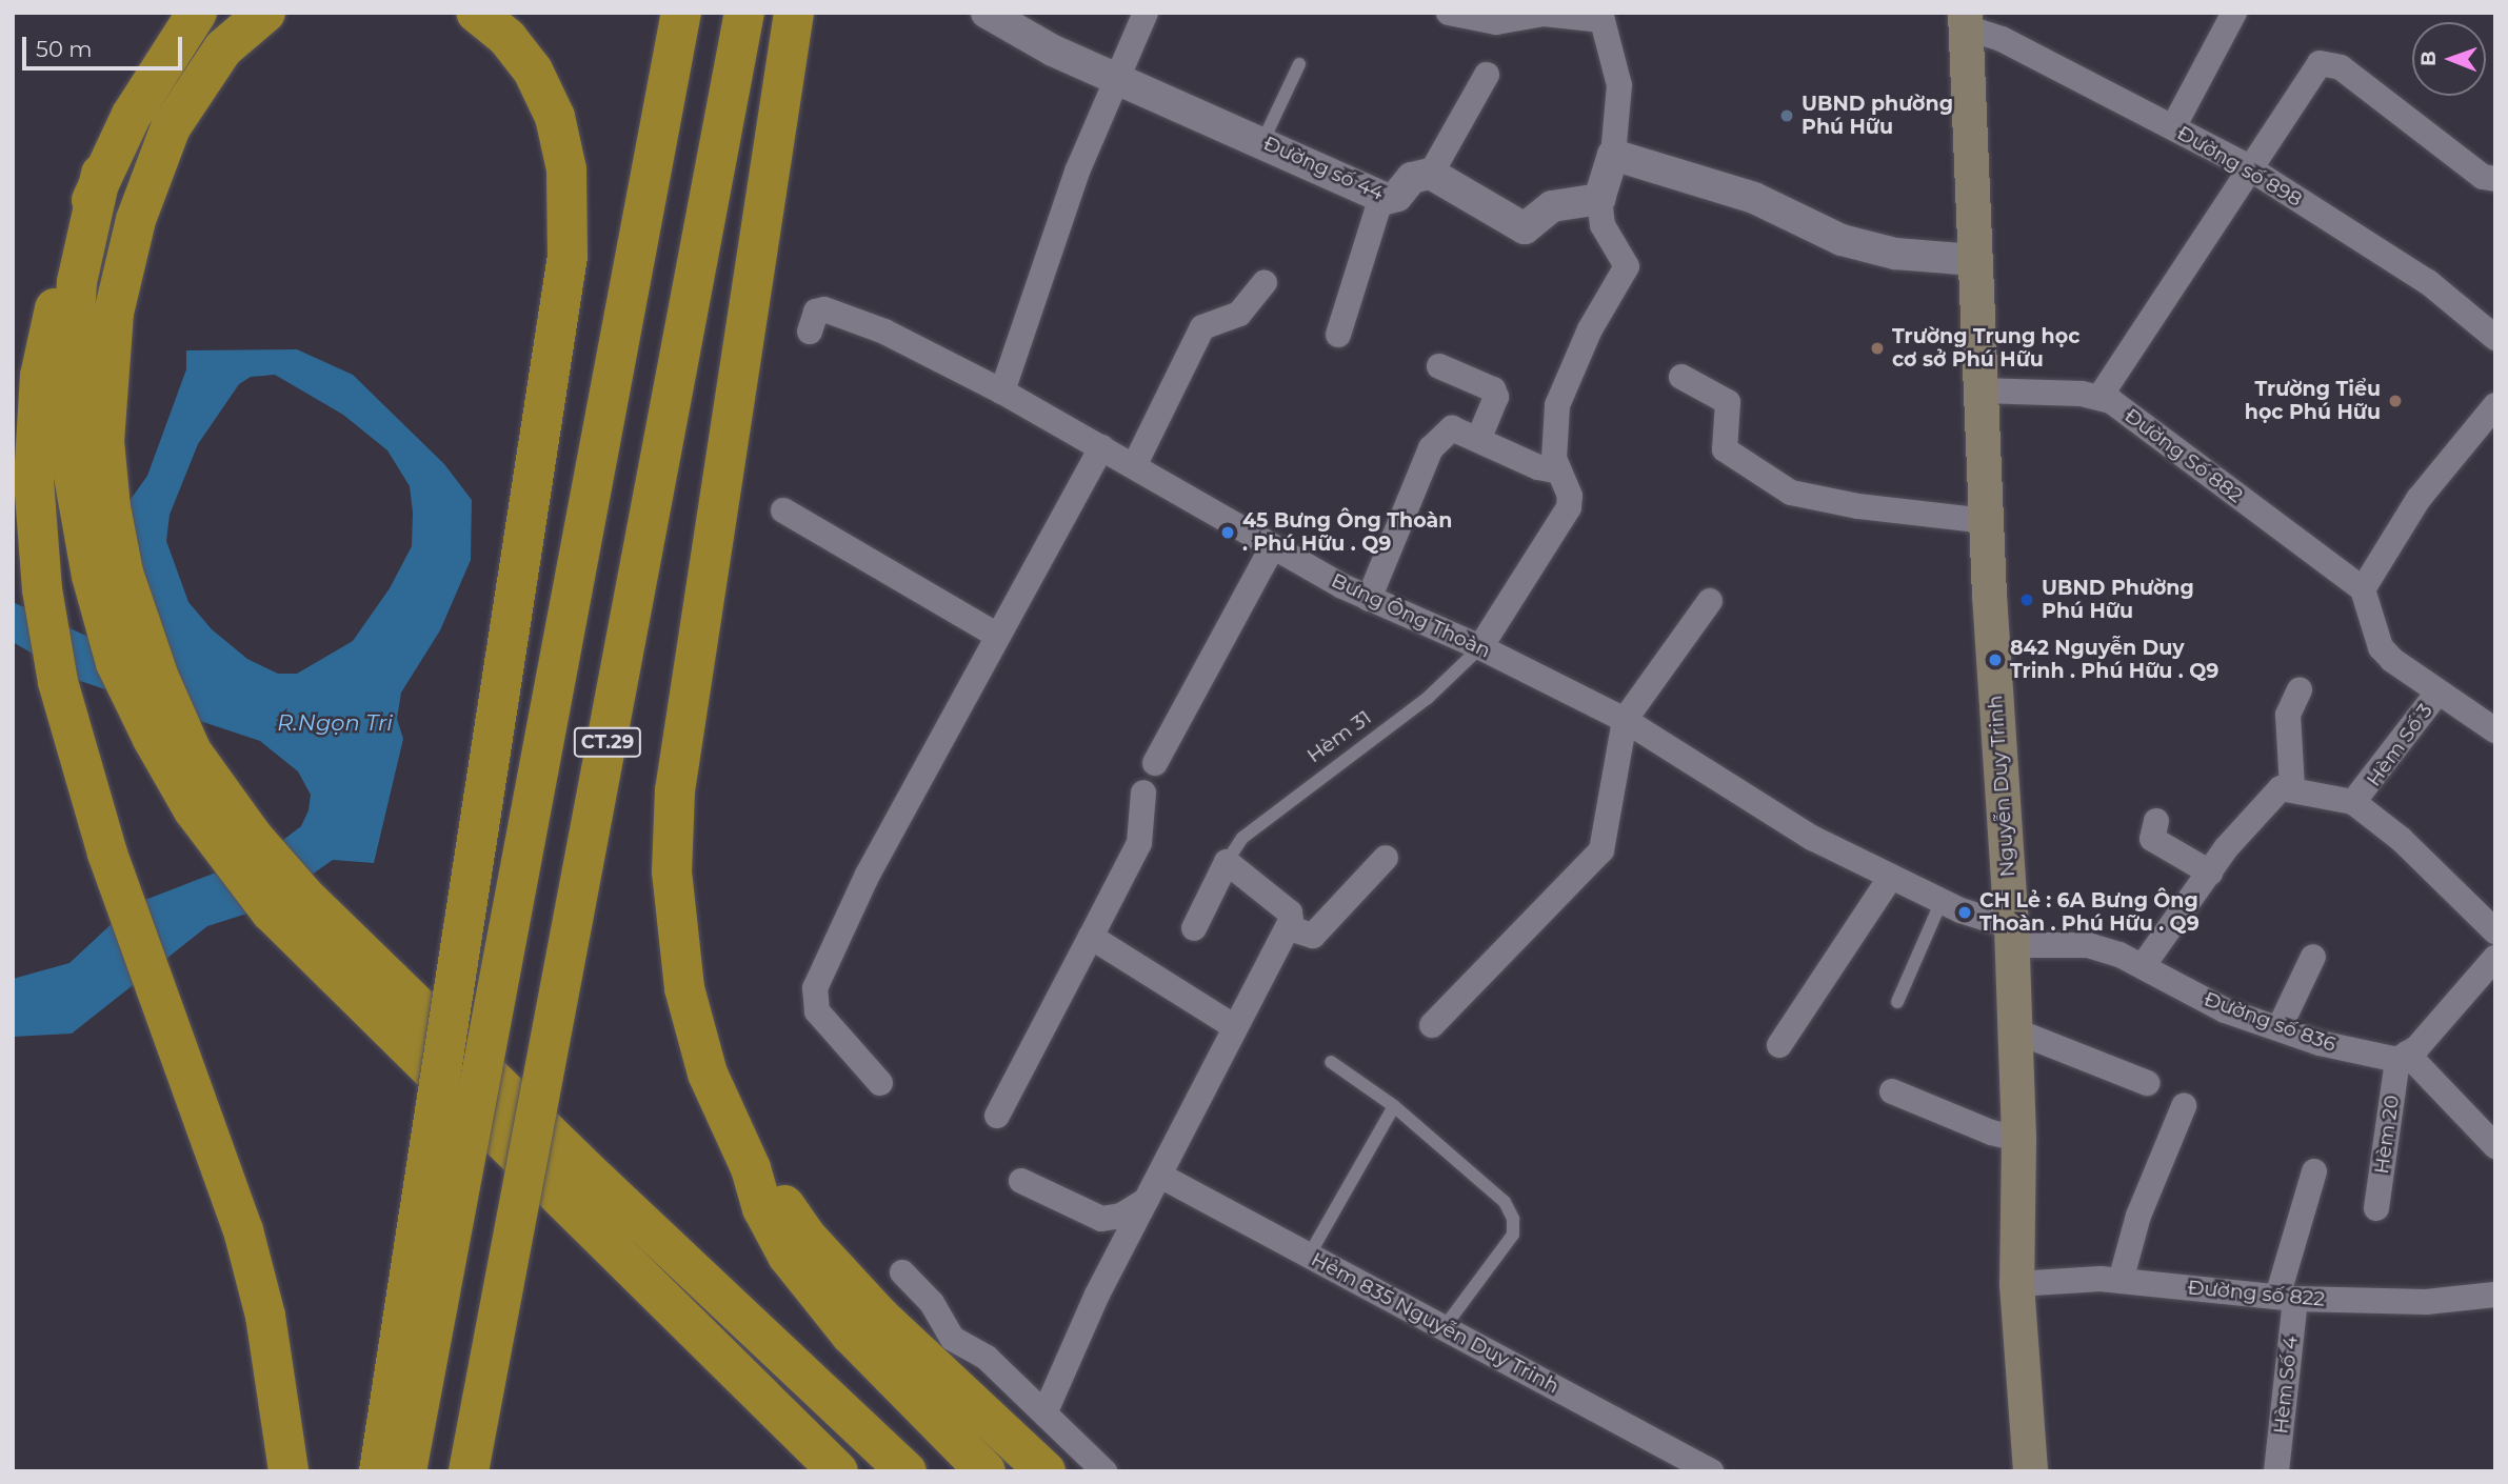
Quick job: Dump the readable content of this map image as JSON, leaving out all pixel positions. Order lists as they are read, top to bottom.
{
  "streets": {
    "highway": ["CT.29"],
    "main road": ["Nguyễn Duy Trinh"],
    "street": [
      "Đường số 898",
      "Đường số 44",
      "Đường Số 882",
      "Bưng Ông Thoàn",
      "Hèm Số 3",
      "Đường số 836",
      "Hèm 20",
      "Đường số 822",
      "Hẻm 835 Nguyễn Duy Trinh",
      "Hèm Số 4"
    ],
    "lane": ["Hèm 31"]
  },
  "crossings": [
    ["Đường số 898", "Nguyễn Duy Trinh"],
    ["Bưng Ông Thoàn", "Hèm 31"],
    ["Bưng Ông Thoàn", "Nguyễn Duy Trinh"],
    ["Bưng Ông Thoàn", "Đường số 836"],
    ["Nguyễn Duy Trinh", "Đường số 836"],
    ["Nguyễn Duy Trinh", "Đường số 822"],
    ["Đường số 836", "Hèm 20"],
    ["Đường số 822", "Hèm Số 4"]
  ],
  "water": ["R.Ngọn Tri"],
  "places": [
    "UBND phường Phú Hữu",
    "Trường Trung học cơ sở Phú Hữu",
    "Trường Tiểu học Phú Hữu",
    "45 Bưng Ông Thoàn . Phú Hữu . Q9",
    "UBND Phường Phú Hữu",
    "842 Nguyễn Duy Trinh . Phú Hữu . Q9",
    "CH Lẻ : 6A Bưng Ông Thoàn . Phú Hữu . Q9"
  ],
  "scale_bar": "50 m",
  "north": "left"
}
